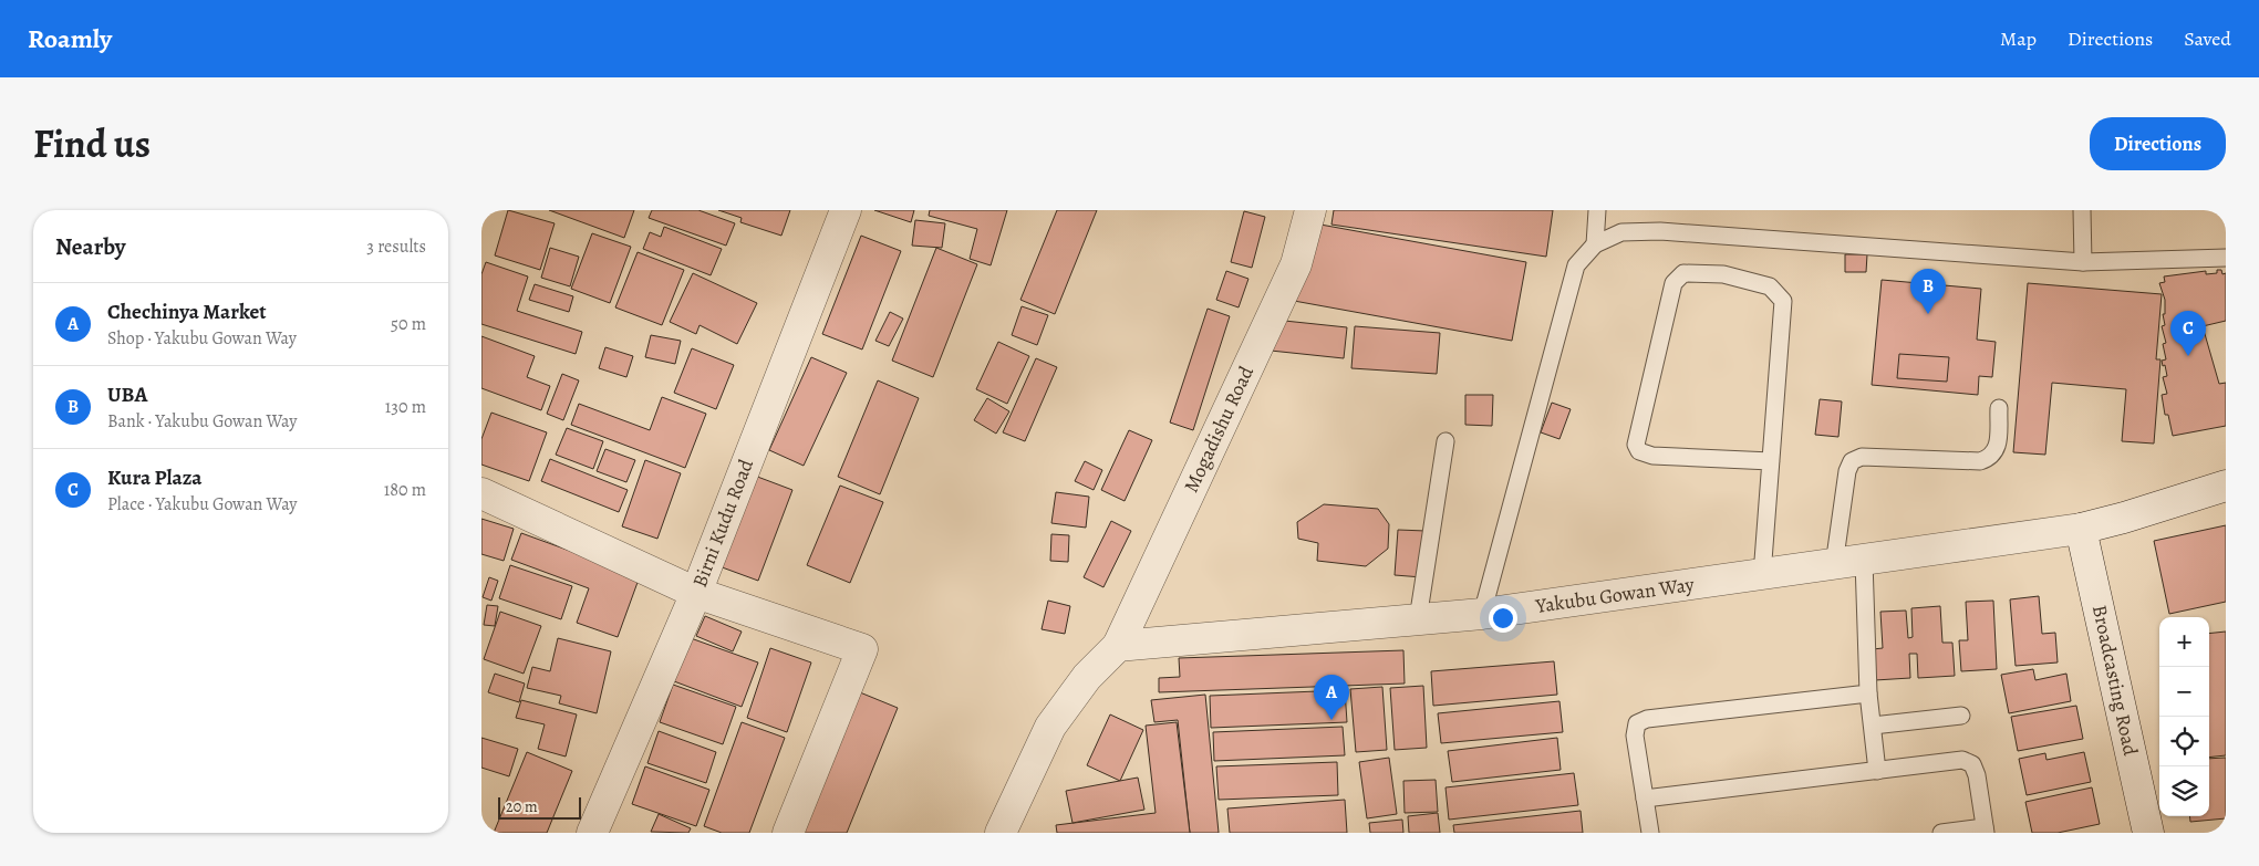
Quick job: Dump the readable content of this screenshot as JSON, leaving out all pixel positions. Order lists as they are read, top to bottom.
{
  "streets": {
    "street": [
      "Mogadishu Road",
      "Birni Kudu Road",
      "Yakubu Gowan Way",
      "Broadcasting Road"
    ]
  },
  "crossings": [
    ["Mogadishu Road", "Yakubu Gowan Way"],
    ["Yakubu Gowan Way", "Broadcasting Road"]
  ],
  "scale_bar": "20 m",
  "page": {
    "header": "Roamly",
    "nav": ["Map", "Directions", "Saved"],
    "title": "Find us",
    "buttons": "Directions",
    "heading": ["Nearby", "3 results"],
    "pins": ["B", "C", "A"],
    "list": [
      {
        "mark": "A",
        "name": "Chechinya Market",
        "note": "Shop · Yakubu Gowan Way",
        "value": "50 m"
      },
      {
        "mark": "B",
        "name": "UBA",
        "note": "Bank · Yakubu Gowan Way",
        "value": "130 m"
      },
      {
        "mark": "C",
        "name": "Kura Plaza",
        "note": "Place · Yakubu Gowan Way",
        "value": "180 m"
      }
    ],
    "map_buttons": ["+", "−"],
    "scale": "20 m"
  }
}
